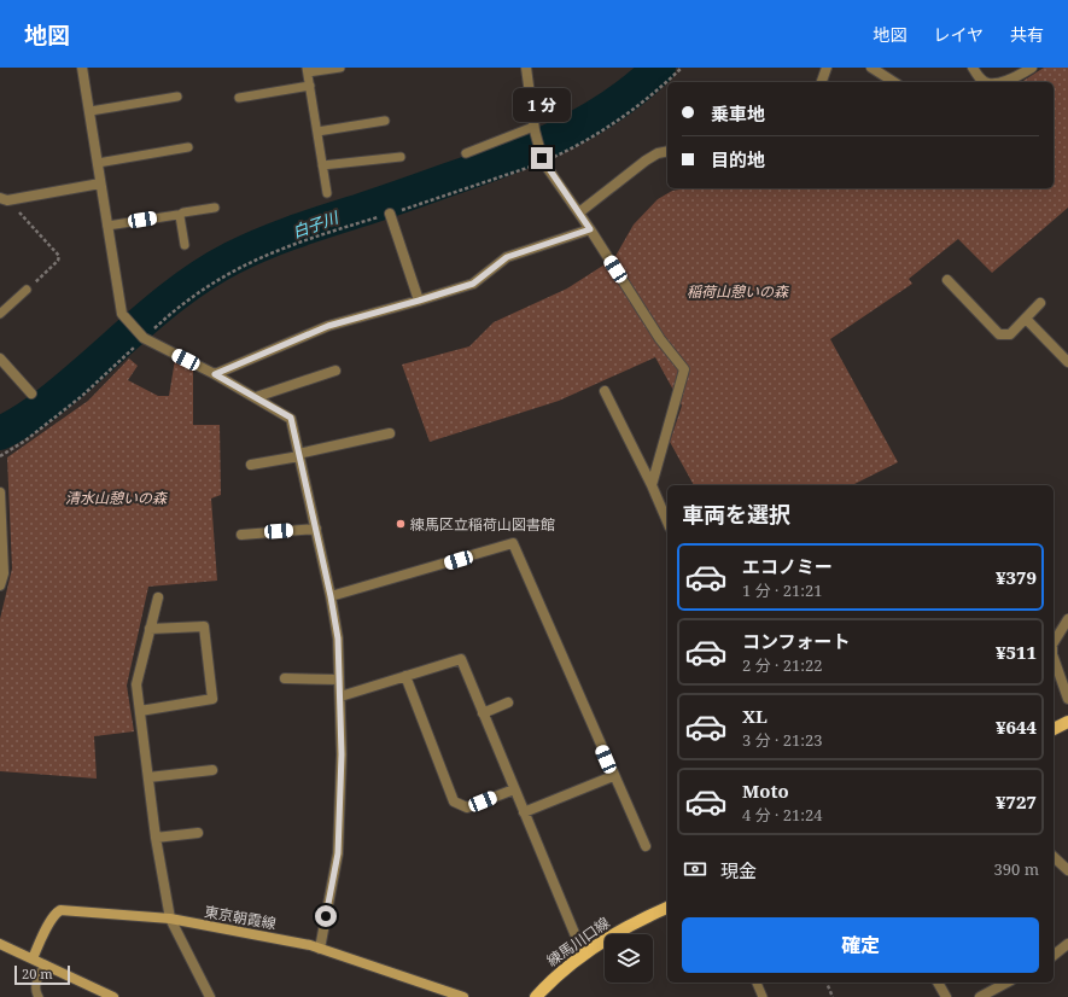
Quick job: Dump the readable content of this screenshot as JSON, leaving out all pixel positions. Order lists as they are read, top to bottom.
{
  "streets": {
    "main road": ["東京朝霞線", "練馬川口線"]
  },
  "water": ["白子川"],
  "parks": ["稲荷山憩いの森", "清水山憩いの森"],
  "places": ["練馬区立稲荷山図書館"],
  "scale_bar": "20 m",
  "page": {
    "header": "地図",
    "nav": ["地図", "レイヤ", "共有"],
    "banner": ["乗車地", "目的地"],
    "bubble": "1 分",
    "heading": "車両を選択",
    "list": [
      {
        "name": "エコノミー",
        "note": "1 分 · 21:21",
        "value": "¥379"
      },
      {
        "name": "コンフォート",
        "note": "2 分 · 21:22",
        "value": "¥511"
      },
      {
        "name": "XL",
        "note": "3 分 · 21:23",
        "value": "¥644"
      },
      {
        "name": "Moto",
        "note": "4 分 · 21:24",
        "value": "¥727"
      }
    ],
    "pay": ["現金", "390 m"],
    "buttons": "確定",
    "scale": "20 m"
  }
}
